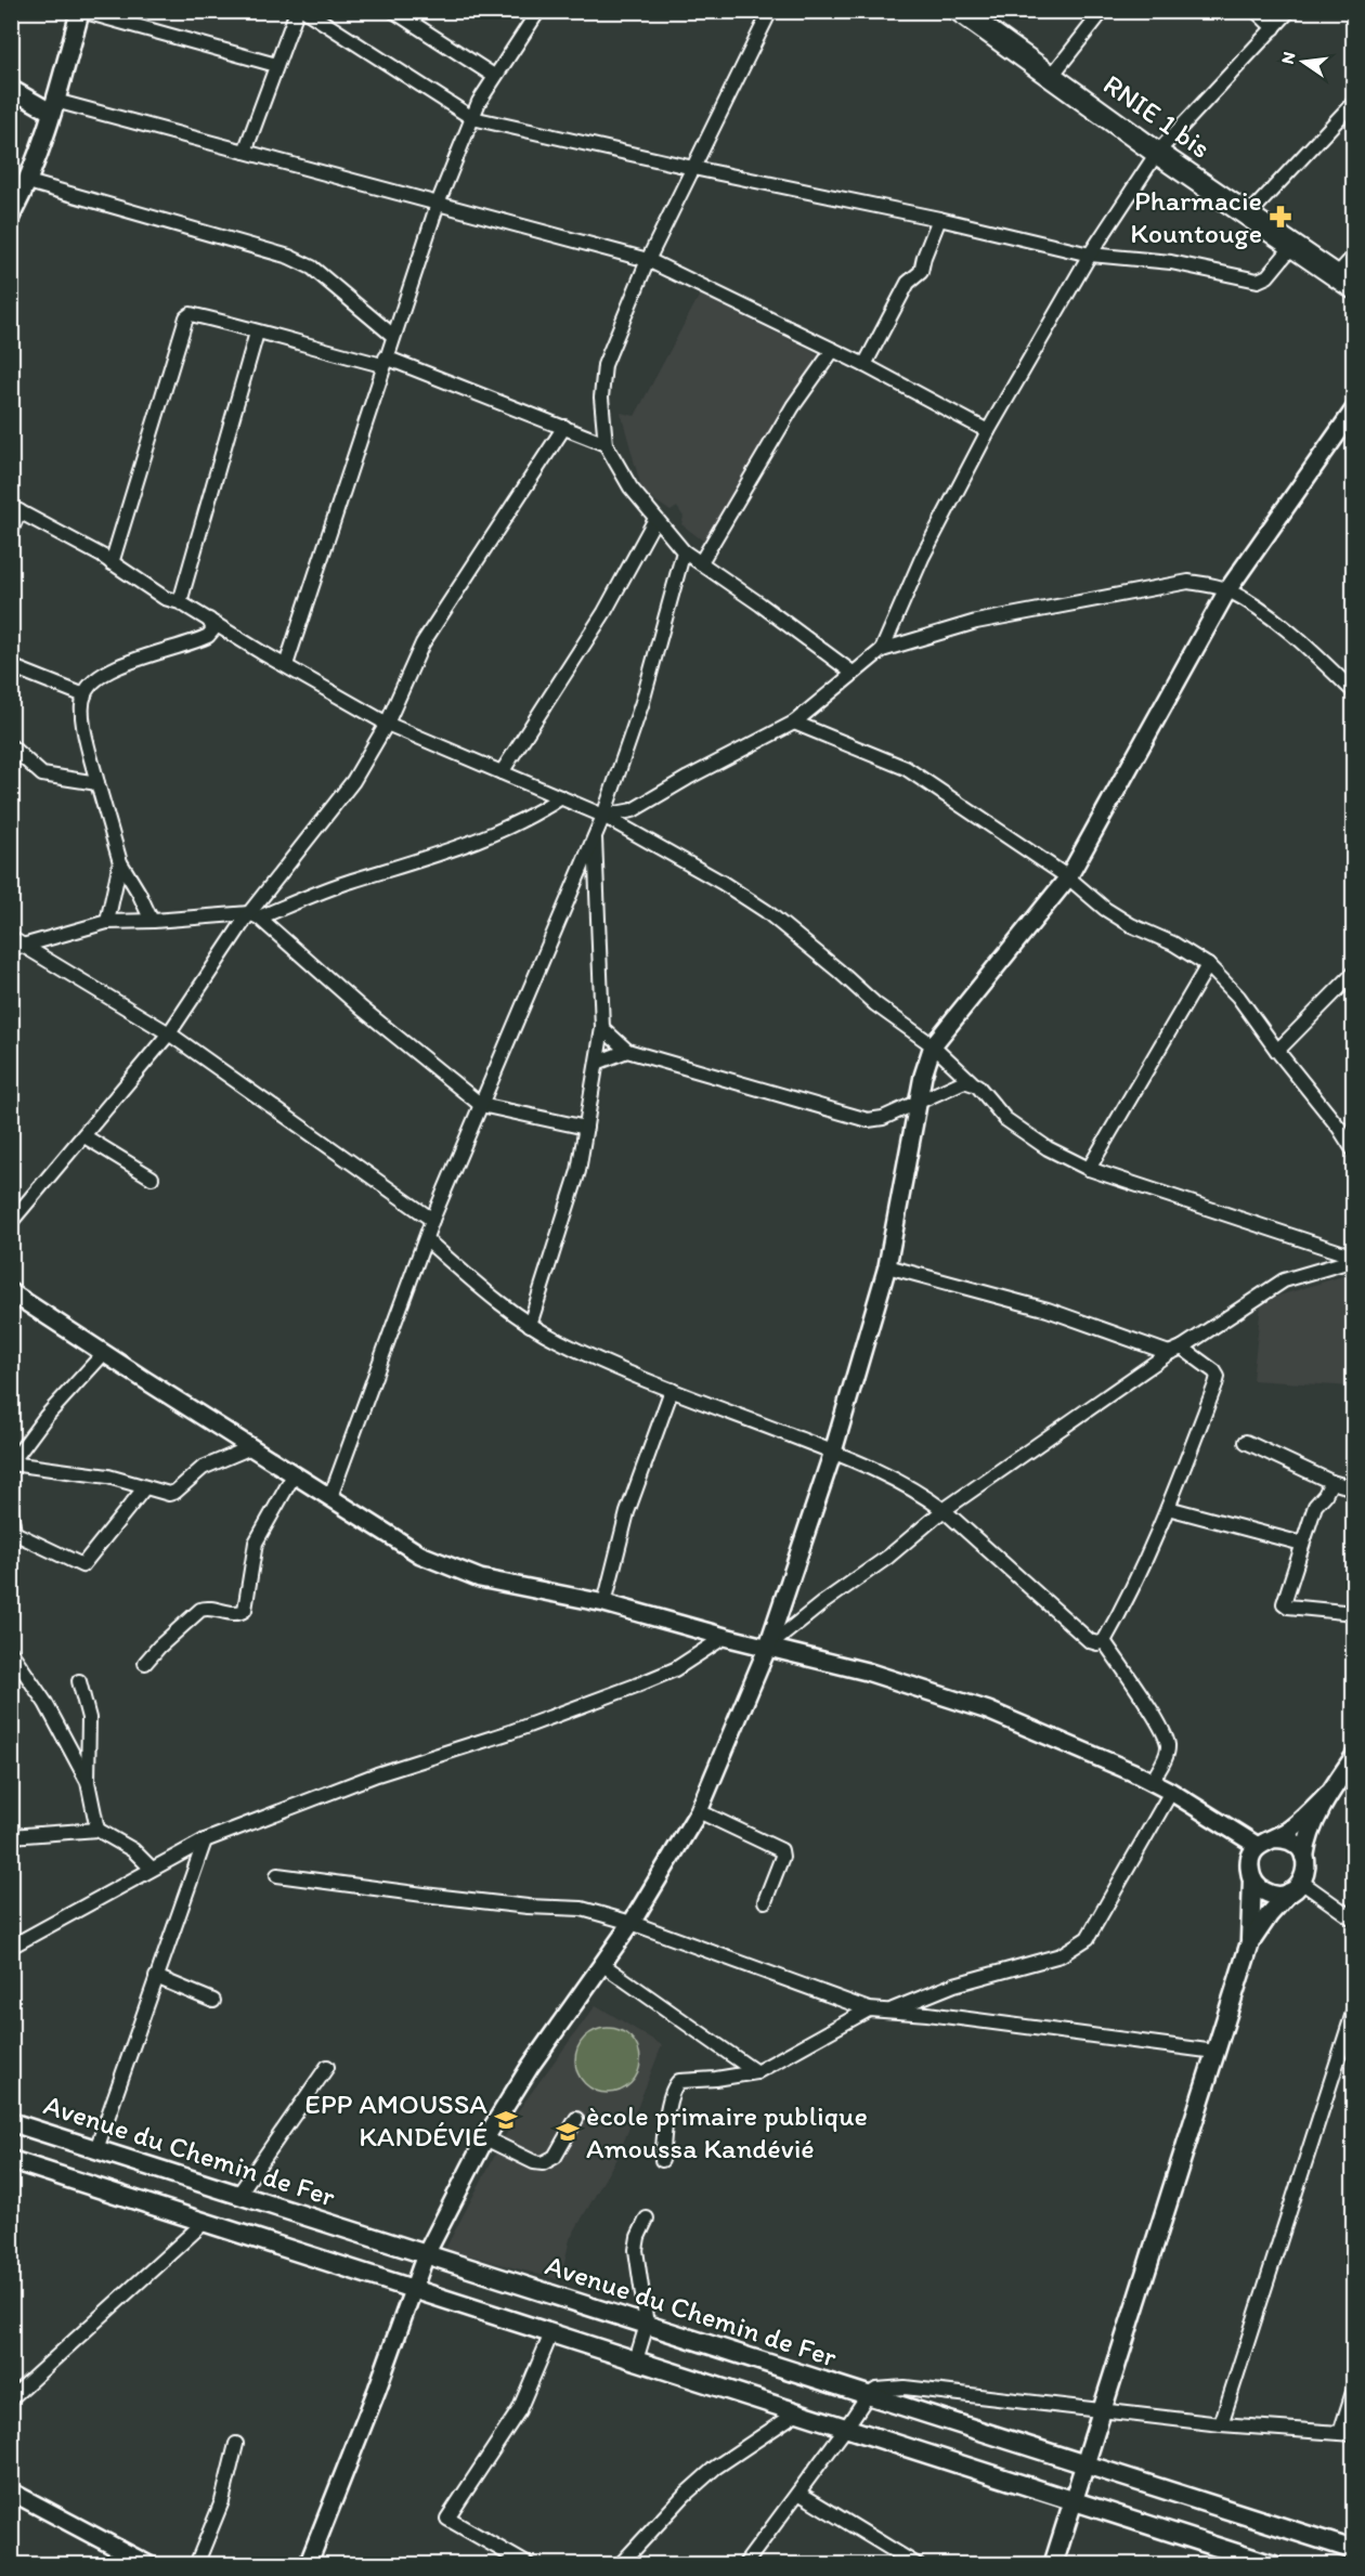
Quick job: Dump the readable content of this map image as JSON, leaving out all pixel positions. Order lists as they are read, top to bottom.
{
  "streets": {
    "main road": ["RNIE 1 bis", "Avenue du Chemin de Fer"]
  },
  "places": {
    "pharmacy": ["Pharmacie Kountouge"],
    "school or university": ["EPP AMOUSSA KANDÉVIÉ", "ècole primaire publique Amoussa Kandévié"]
  },
  "north": "left"
}
